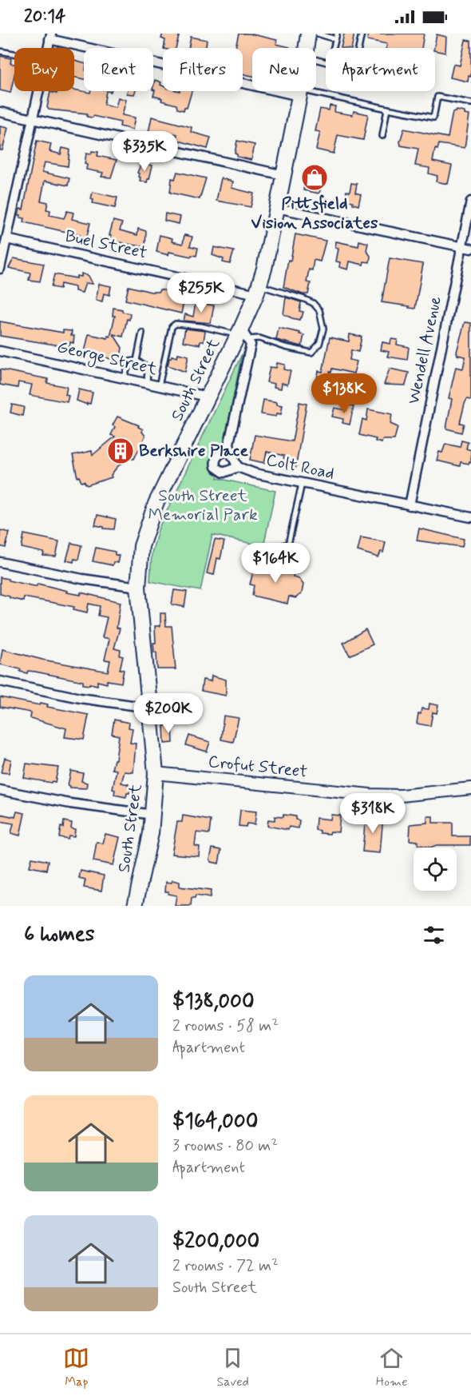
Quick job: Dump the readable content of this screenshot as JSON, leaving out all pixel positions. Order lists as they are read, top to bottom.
{
  "streets": {
    "highway": ["South Street"],
    "street": [
      "Buel Street",
      "Wendell Avenue",
      "George Street",
      "Colt Road",
      "Crofut Street"
    ]
  },
  "crossings": [
    ["Buel Street", "South Street"],
    ["Wendell Avenue", "Colt Road"],
    ["George Street", "South Street"],
    ["South Street", "Crofut Street"]
  ],
  "parks": ["South Street Memorial Park"],
  "places": {
    "shop": ["Pittsfield Vision Associates"],
    "building": ["Berkshire Place"]
  },
  "page": {
    "status": "20:14",
    "chip": [
      "Buy",
      "Rent",
      "Filters",
      "New",
      "Apartment"
    ],
    "price": [
      "$335K",
      "$255K",
      "$138K",
      "$164K",
      "$200K",
      "$318K"
    ],
    "heading": "6 homes",
    "list": [
      {
        "name": "$138,000",
        "note": "2 rooms · 58 m² · Apartment"
      },
      {
        "name": "$164,000",
        "note": "3 rooms · 80 m² · Apartment"
      },
      {
        "name": "$200,000",
        "note": "2 rooms · 72 m² · South Street"
      }
    ],
    "tabs": ["Map", "Saved", "Home"]
  }
}
